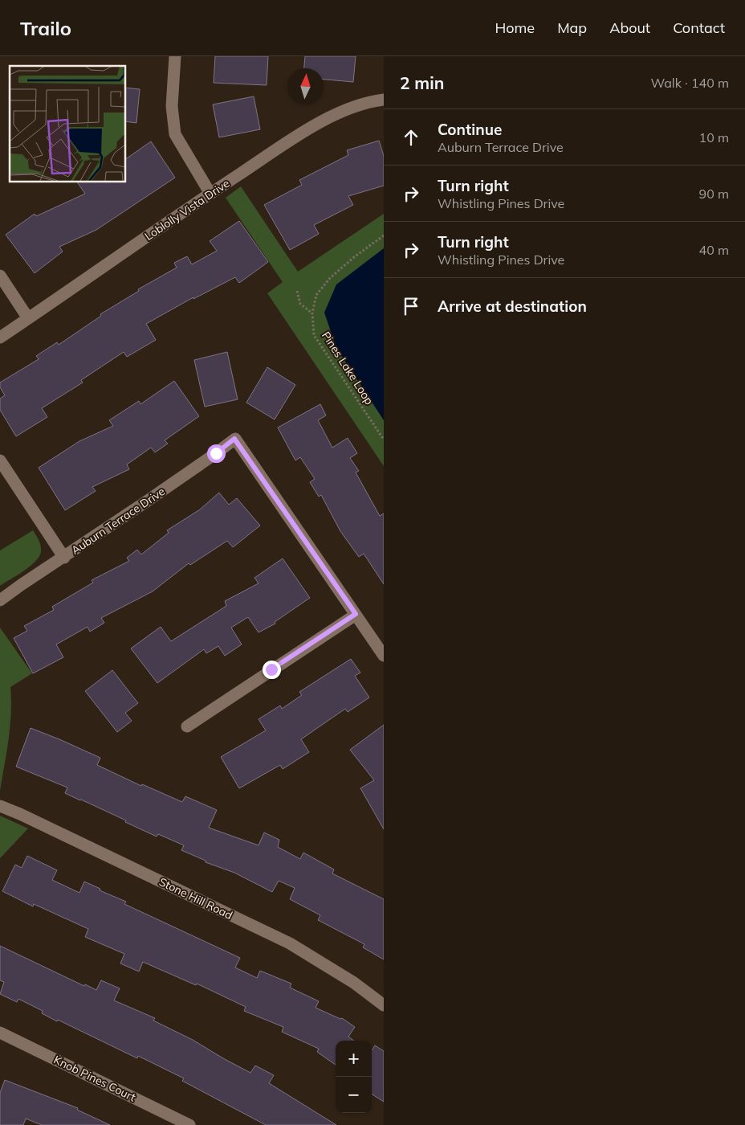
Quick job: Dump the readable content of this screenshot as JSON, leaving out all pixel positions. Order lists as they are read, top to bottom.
{
  "streets": {
    "street": [
      "Loblolly Vista Drive",
      "Auburn Terrace Drive",
      "Stone Hill Road",
      "Knob Pines Court"
    ],
    "path": ["Pines Lake Loop"]
  },
  "north": "top",
  "page": {
    "header": "Trailo",
    "nav": [
      "Home",
      "Map",
      "About",
      "Contact"
    ],
    "heading": ["2 min", "Walk · 140 m"],
    "list": [
      ["Continue", "Auburn Terrace Drive", "10 m"],
      ["Turn right", "Whistling Pines Drive", "90 m"],
      ["Turn right", "Whistling Pines Drive", "40 m"],
      "Arrive at destination"
    ],
    "map_buttons": ["+", "−"]
  }
}
